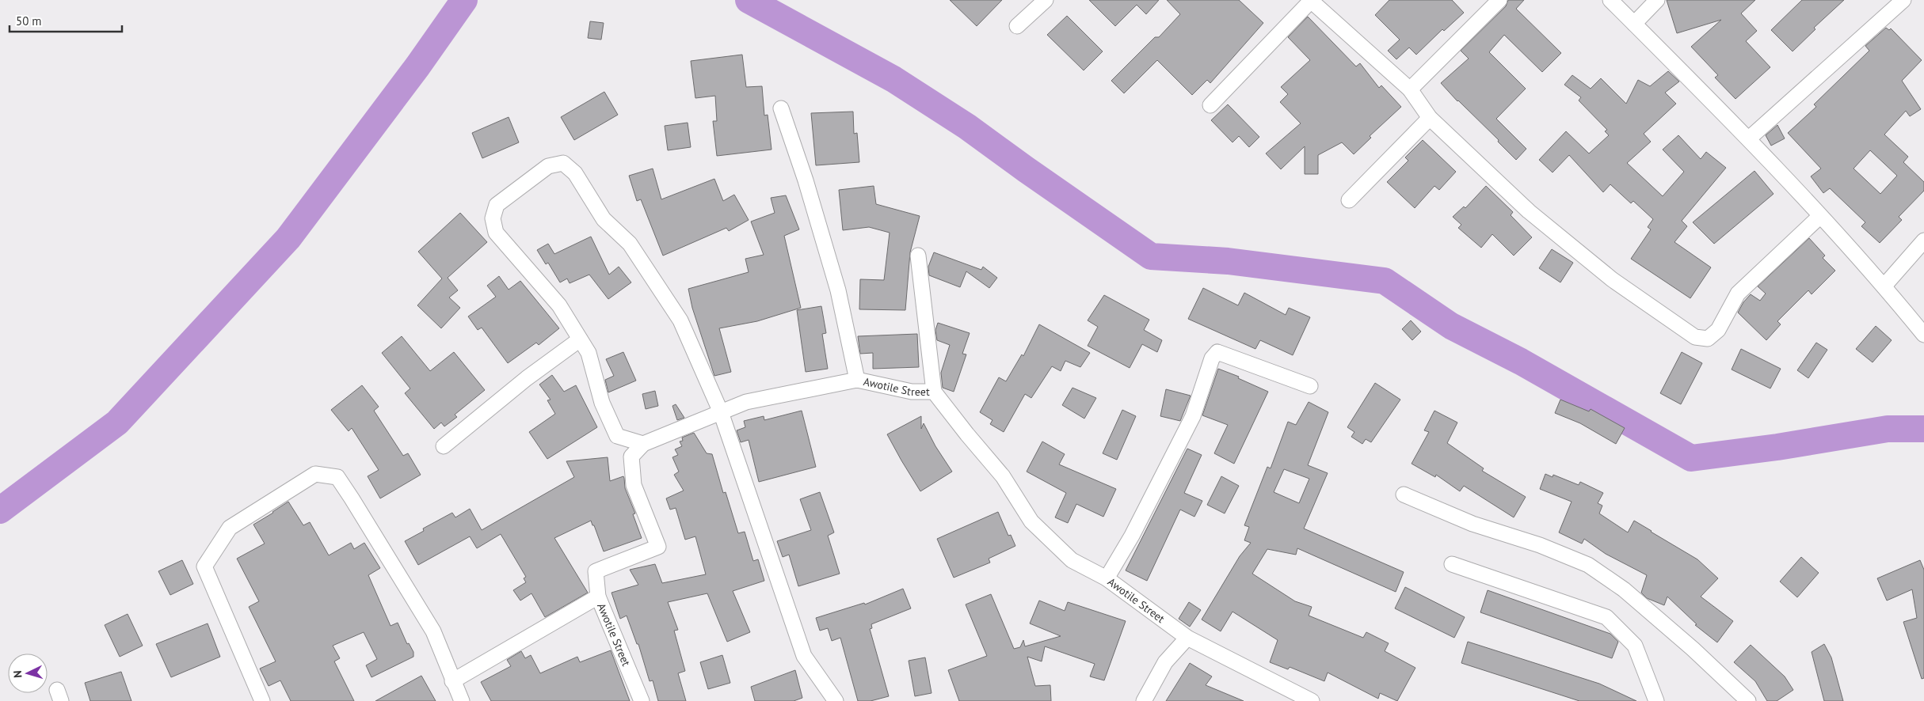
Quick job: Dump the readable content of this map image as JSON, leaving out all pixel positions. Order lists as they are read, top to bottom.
{
  "streets": {
    "street": ["Awotile Street"]
  },
  "scale_bar": "50 m",
  "north": "left"
}
